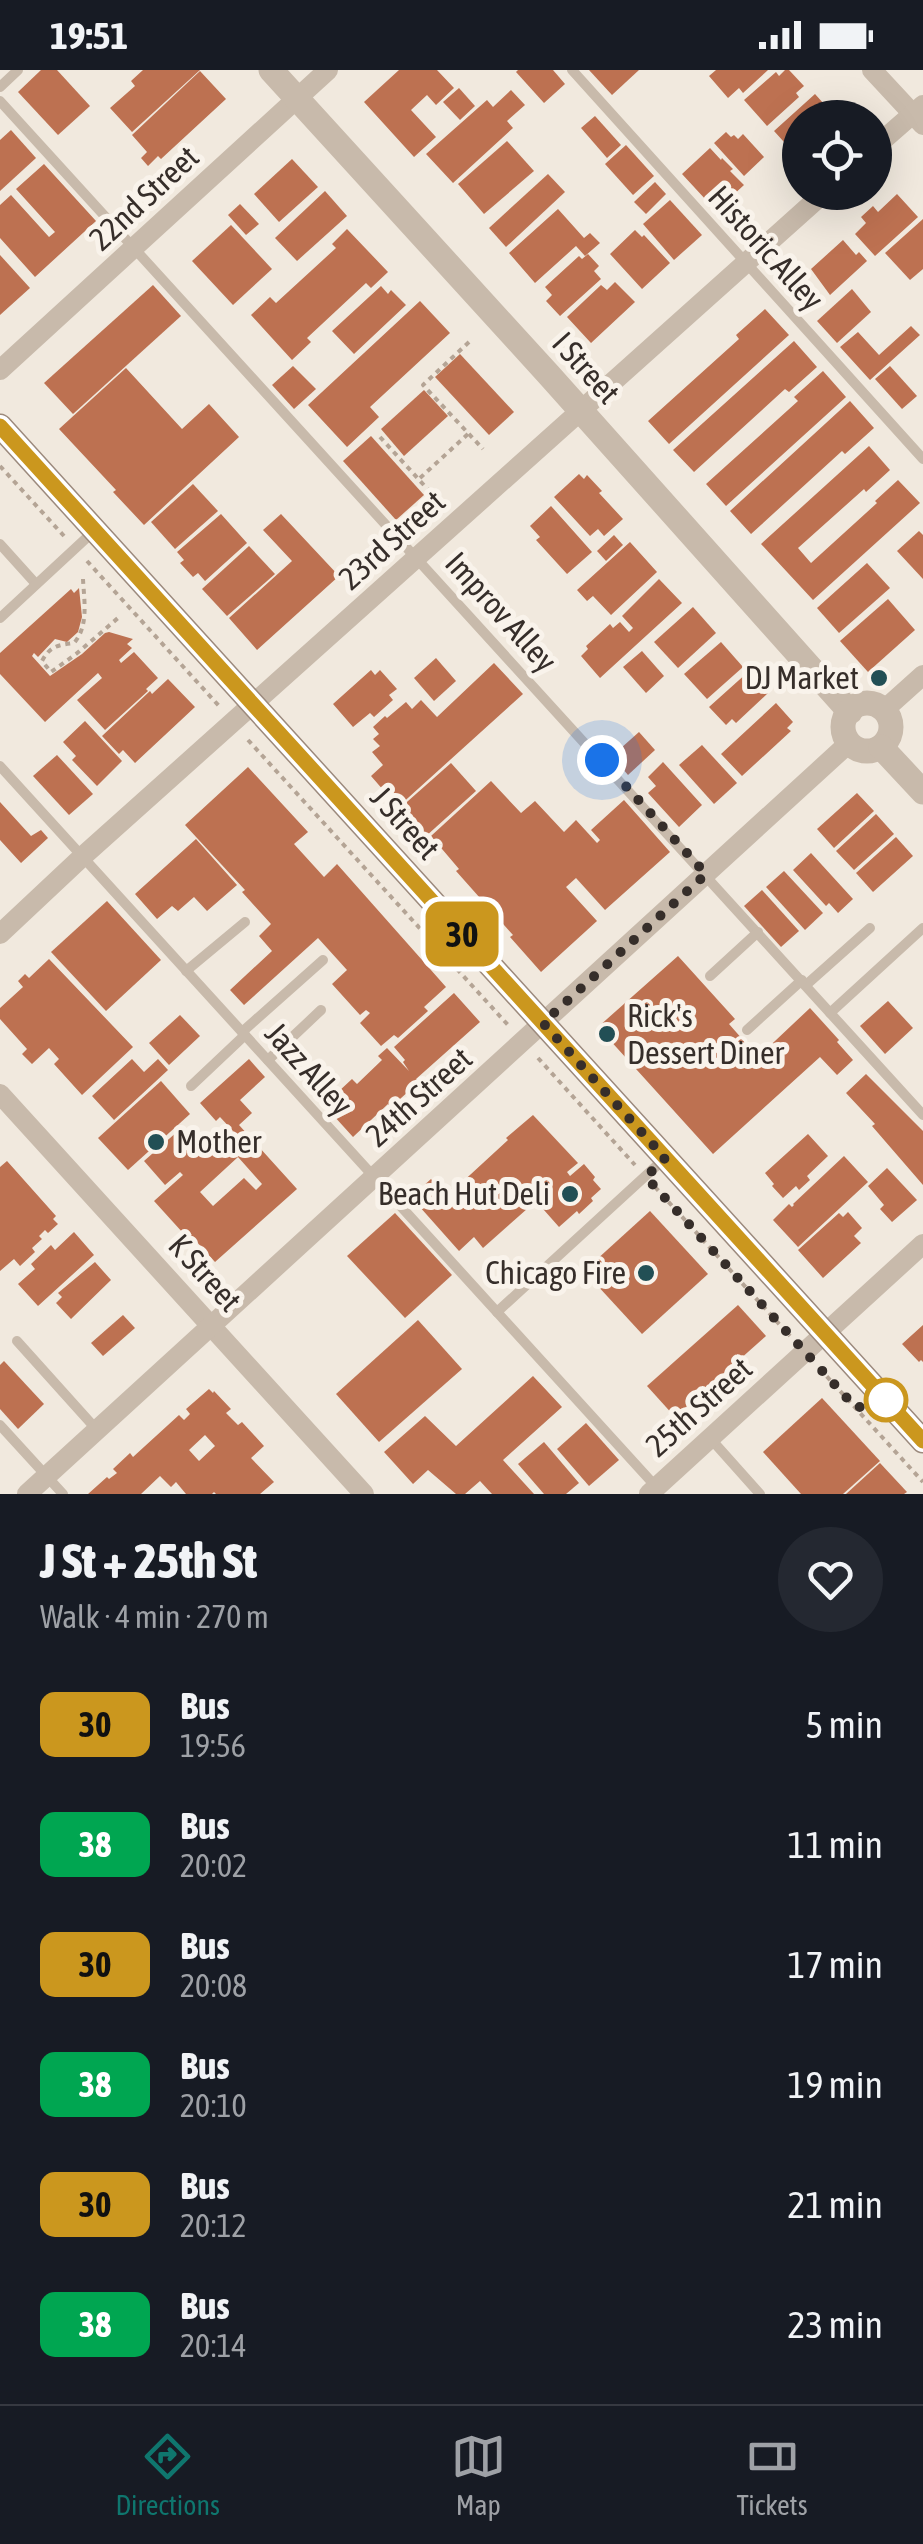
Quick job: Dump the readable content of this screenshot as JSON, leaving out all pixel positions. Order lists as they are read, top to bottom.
{
  "streets": {
    "main road": ["J Street"],
    "street": [
      "22nd Street",
      "I Street",
      "23rd Street",
      "24th Street",
      "K Street",
      "25th Street"
    ],
    "lane": ["Historic Alley", "Improv Alley", "Jazz Alley"]
  },
  "crossings": [
    ["22nd Street", "I Street"],
    ["22nd Street", "Improv Alley"],
    ["Historic Alley", "23rd Street"],
    ["I Street", "23rd Street"],
    ["I Street", "24th Street"],
    ["23rd Street", "Improv Alley"],
    ["23rd Street", "J Street"],
    ["23rd Street", "Jazz Alley"],
    ["Improv Alley", "24th Street"],
    ["J Street", "24th Street"],
    ["J Street", "25th Street"],
    ["Jazz Alley", "24th Street"],
    ["Jazz Alley", "25th Street"],
    ["24th Street", "K Street"]
  ],
  "places": [
    "DJ Market",
    "Rick's Dessert Diner",
    "Mother",
    "Beach Hut Deli",
    "Chicago Fire"
  ],
  "lines": ["bus line 30"],
  "page": {
    "status": "19:51",
    "on_map": "30",
    "heading": ["J St + 25th St", "Walk · 4 min · 270 m"],
    "list": [
      {
        "mark": "30",
        "name": "Bus",
        "note": "19:56",
        "value": "5 min"
      },
      {
        "mark": "38",
        "name": "Bus",
        "note": "20:02",
        "value": "11 min"
      },
      {
        "mark": "30",
        "name": "Bus",
        "note": "20:08",
        "value": "17 min"
      },
      {
        "mark": "38",
        "name": "Bus",
        "note": "20:10",
        "value": "19 min"
      },
      {
        "mark": "30",
        "name": "Bus",
        "note": "20:12",
        "value": "21 min"
      },
      {
        "mark": "38",
        "name": "Bus",
        "note": "20:14",
        "value": "23 min"
      }
    ],
    "tabs": ["Directions", "Map", "Tickets"]
  }
}
